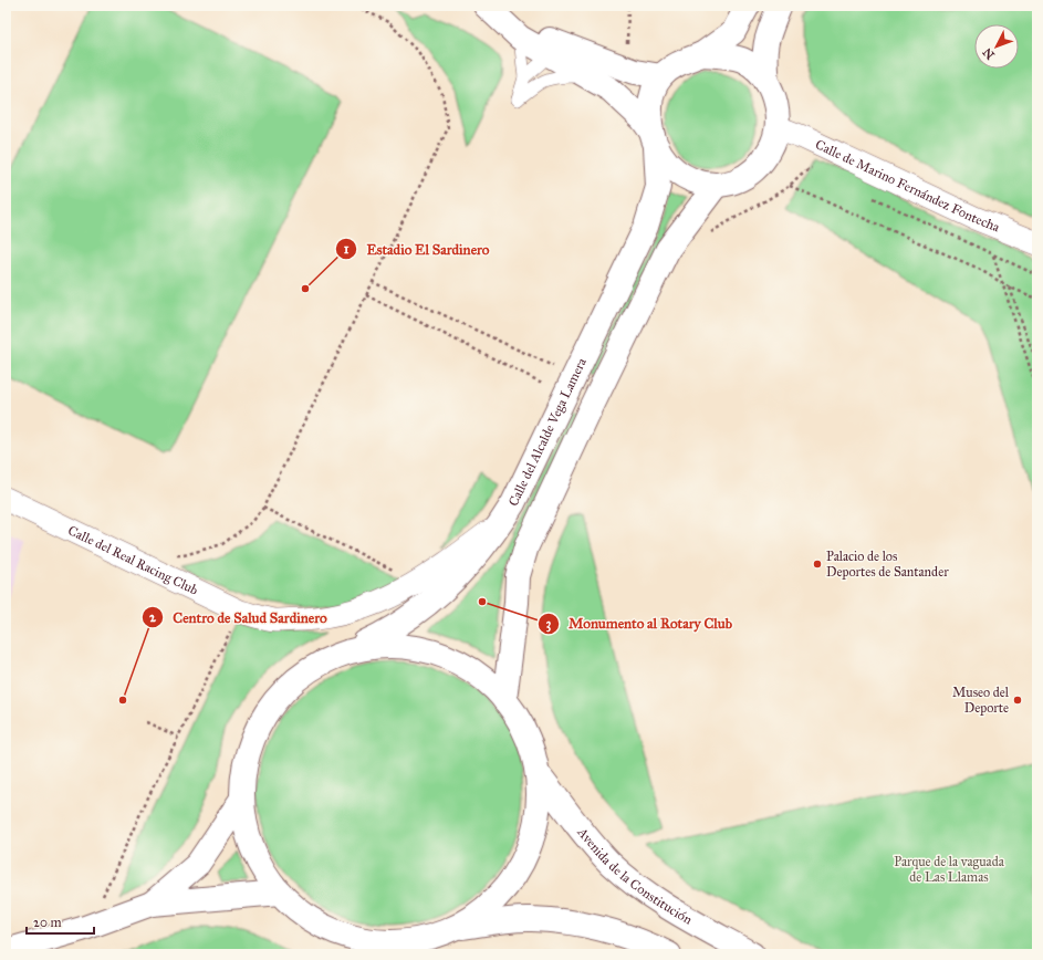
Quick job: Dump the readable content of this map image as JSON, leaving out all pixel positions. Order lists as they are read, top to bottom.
{
  "streets": {
    "main road": ["Calle del Alcalde Vega Lamera", "Avenida de la Constitución"],
    "street": ["Calle de Marino Fernández Fontecha", "Calle del Real Racing Club"]
  },
  "crossings": [
    ["Calle de Marino Fernández Fontecha", "Calle del Alcalde Vega Lamera"],
    ["Calle del Alcalde Vega Lamera", "Calle del Real Racing Club"]
  ],
  "parks": ["Parque de la vaguada de Las Llamas"],
  "places": [
    "Estadio El Sardinero",
    "Palacio de los Deportes de Santander",
    "Monumento al Rotary Club",
    "Centro de Salud Sardinero",
    "Museo del Deporte"
  ],
  "scale_bar": "20 m",
  "north": "bottom left"
}
